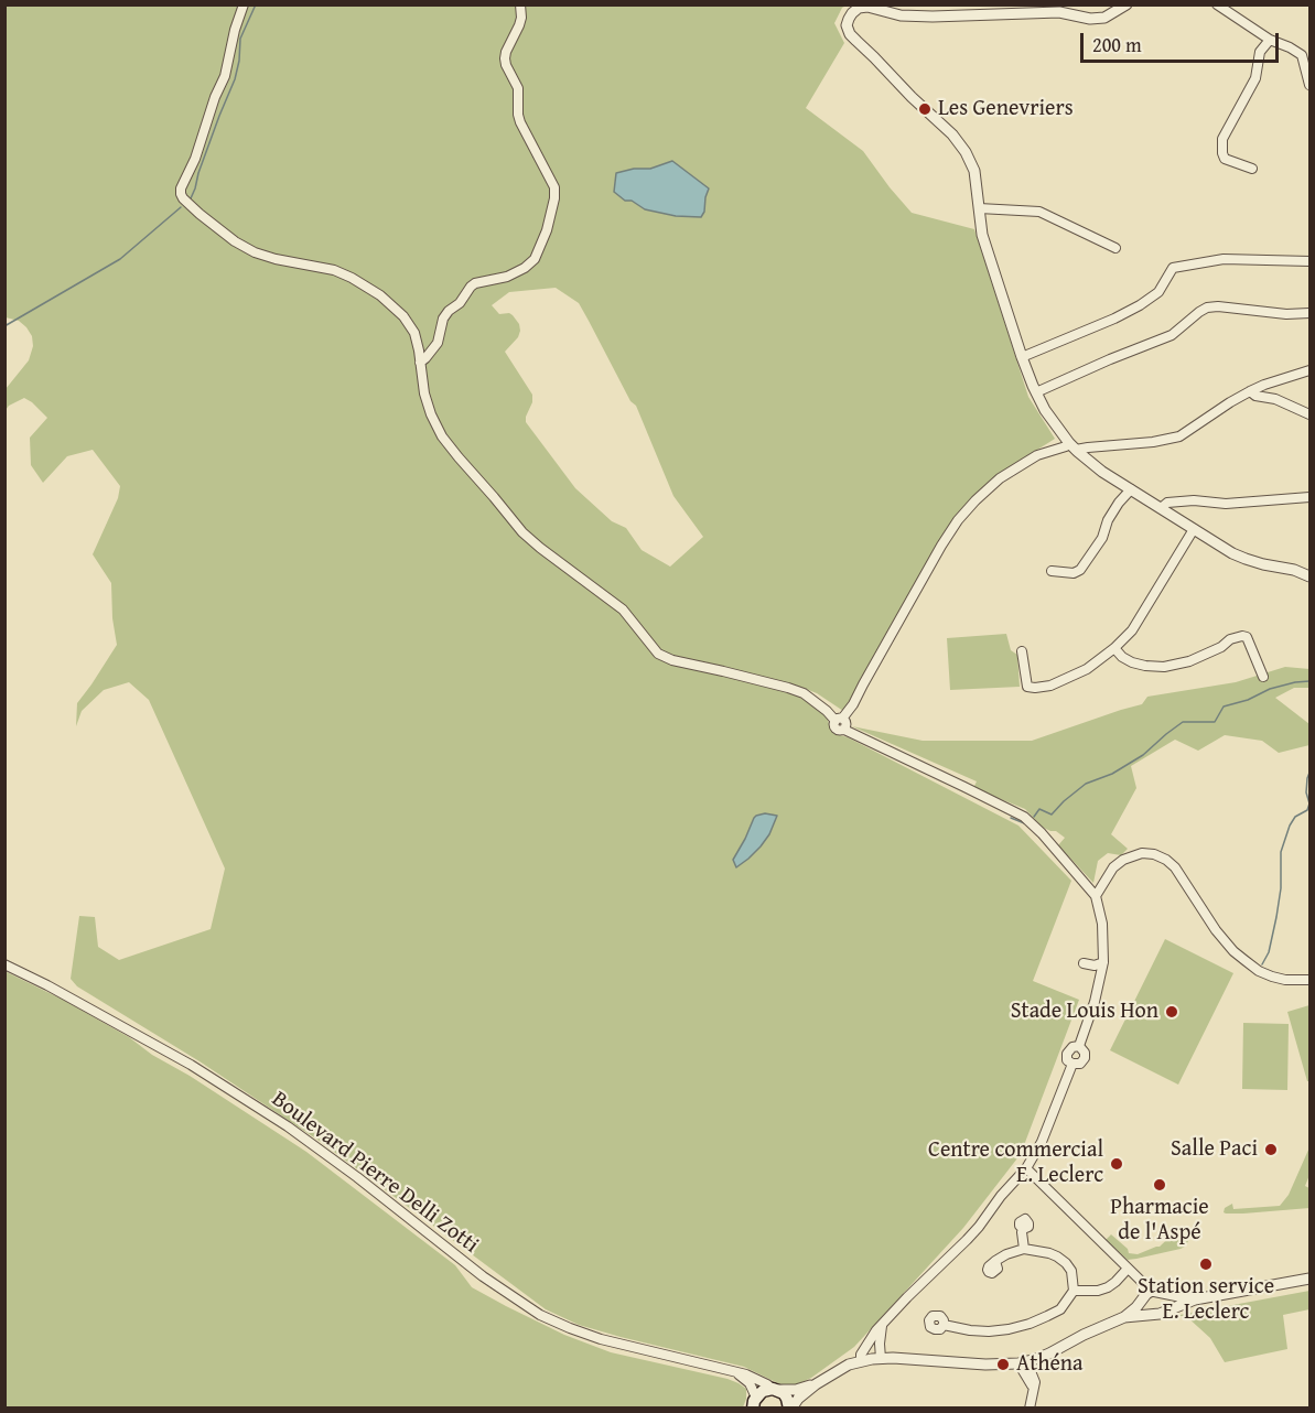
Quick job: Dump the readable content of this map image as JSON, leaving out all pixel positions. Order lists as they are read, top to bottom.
{
  "streets": {
    "street": ["Boulevard Pierre Delli Zotti"]
  },
  "places": [
    "Les Genevriers",
    "Stade Louis Hon",
    "Salle Paci",
    "Centre commercial E. Leclerc",
    "Pharmacie de l'Aspé",
    "Station service E. Leclerc",
    "Athéna"
  ],
  "scale_bar": "200 m"
}
